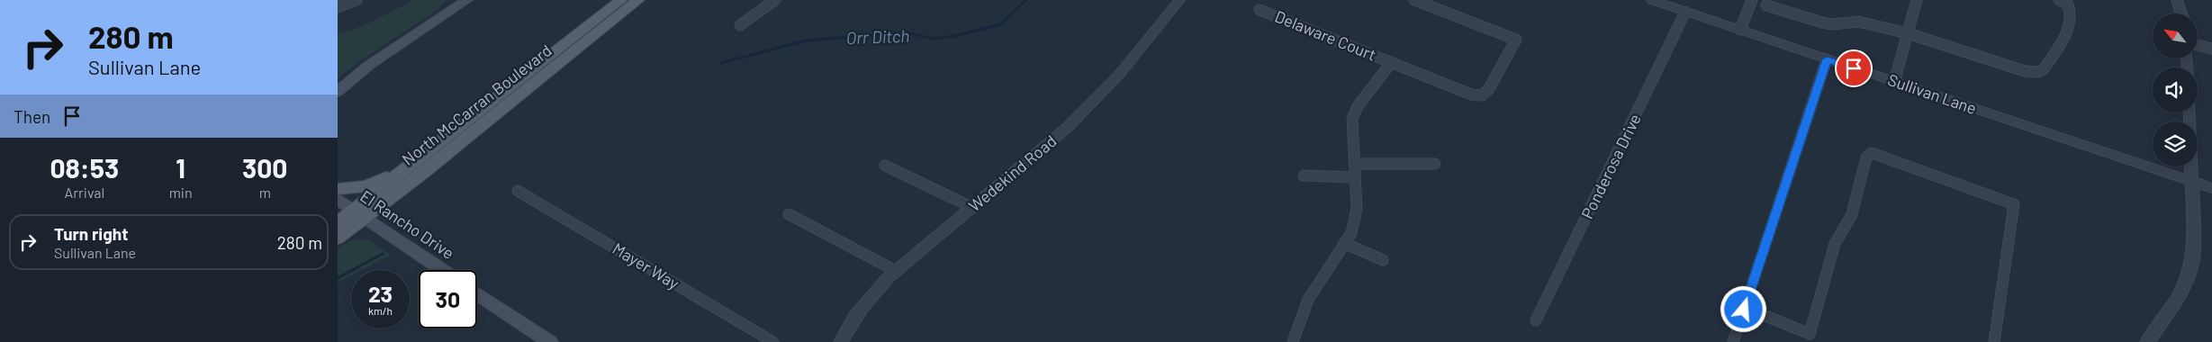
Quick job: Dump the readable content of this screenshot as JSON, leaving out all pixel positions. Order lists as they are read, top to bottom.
{
  "streets": {
    "main road": ["North McCarran Boulevard", "El Rancho Drive"],
    "street": [
      "Delaware Court",
      "Sullivan Lane",
      "Ponderosa Drive",
      "Wedekind Road",
      "Mayer Way"
    ]
  },
  "crossings": [
    ["Sullivan Lane", "Ponderosa Drive"],
    ["North McCarran Boulevard", "El Rancho Drive"]
  ],
  "water": ["Orr Ditch"],
  "north": "top left",
  "page": {
    "turn": ["280 m", "Sullivan Lane"],
    "then": "Then",
    "eta": [
      "08:53",
      "Arrival",
      "1",
      "min",
      "300",
      "m"
    ],
    "list": [
      {
        "name": "Turn right",
        "note": "Sullivan Lane",
        "value": "280 m"
      }
    ],
    "speed": "23 km/h",
    "limit": "30"
  }
}
